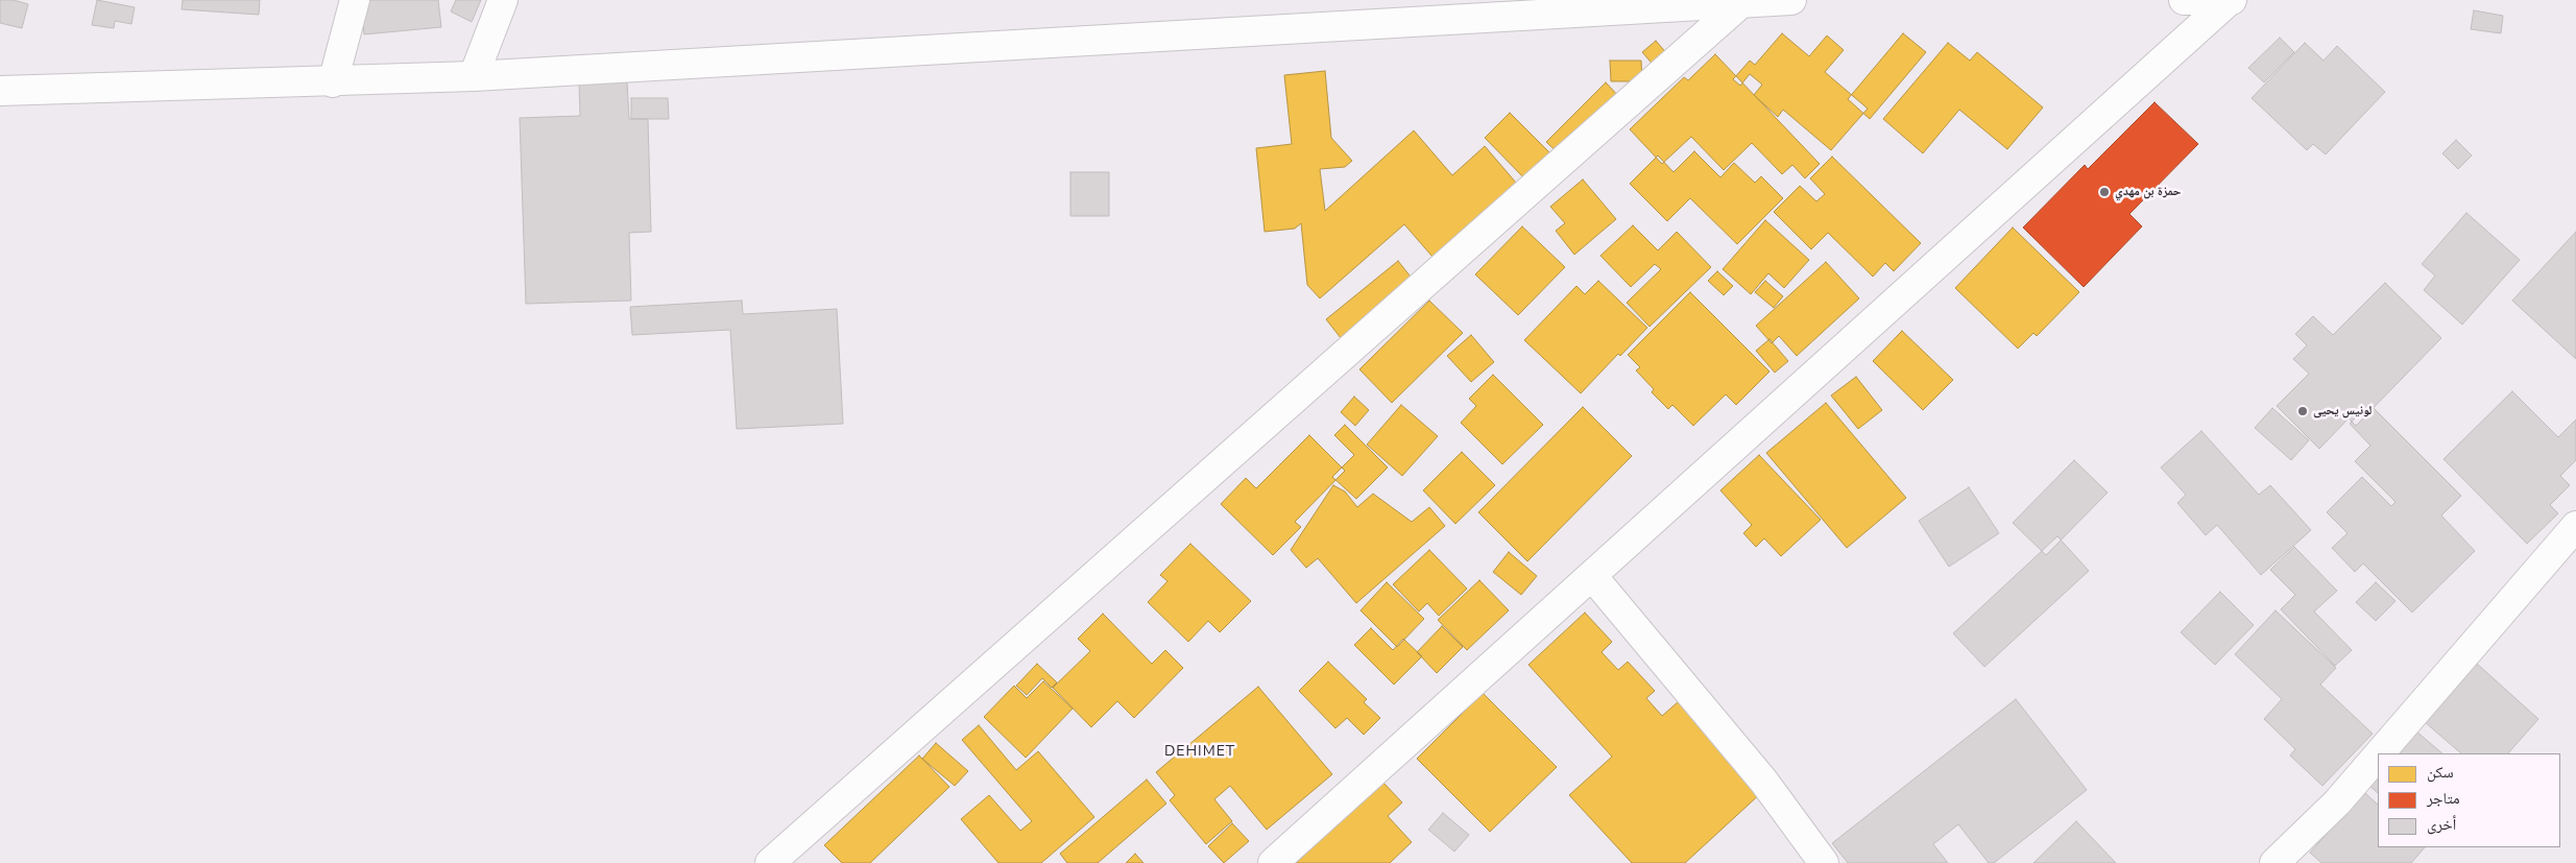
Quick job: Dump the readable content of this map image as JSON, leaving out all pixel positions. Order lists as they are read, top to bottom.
{
  "districts": ["DEHIMET"],
  "places": ["حمزة بن مهدي", "لونيس يحيى"],
  "legend": ["سكن", "متاجر", "أخرى"]
}
